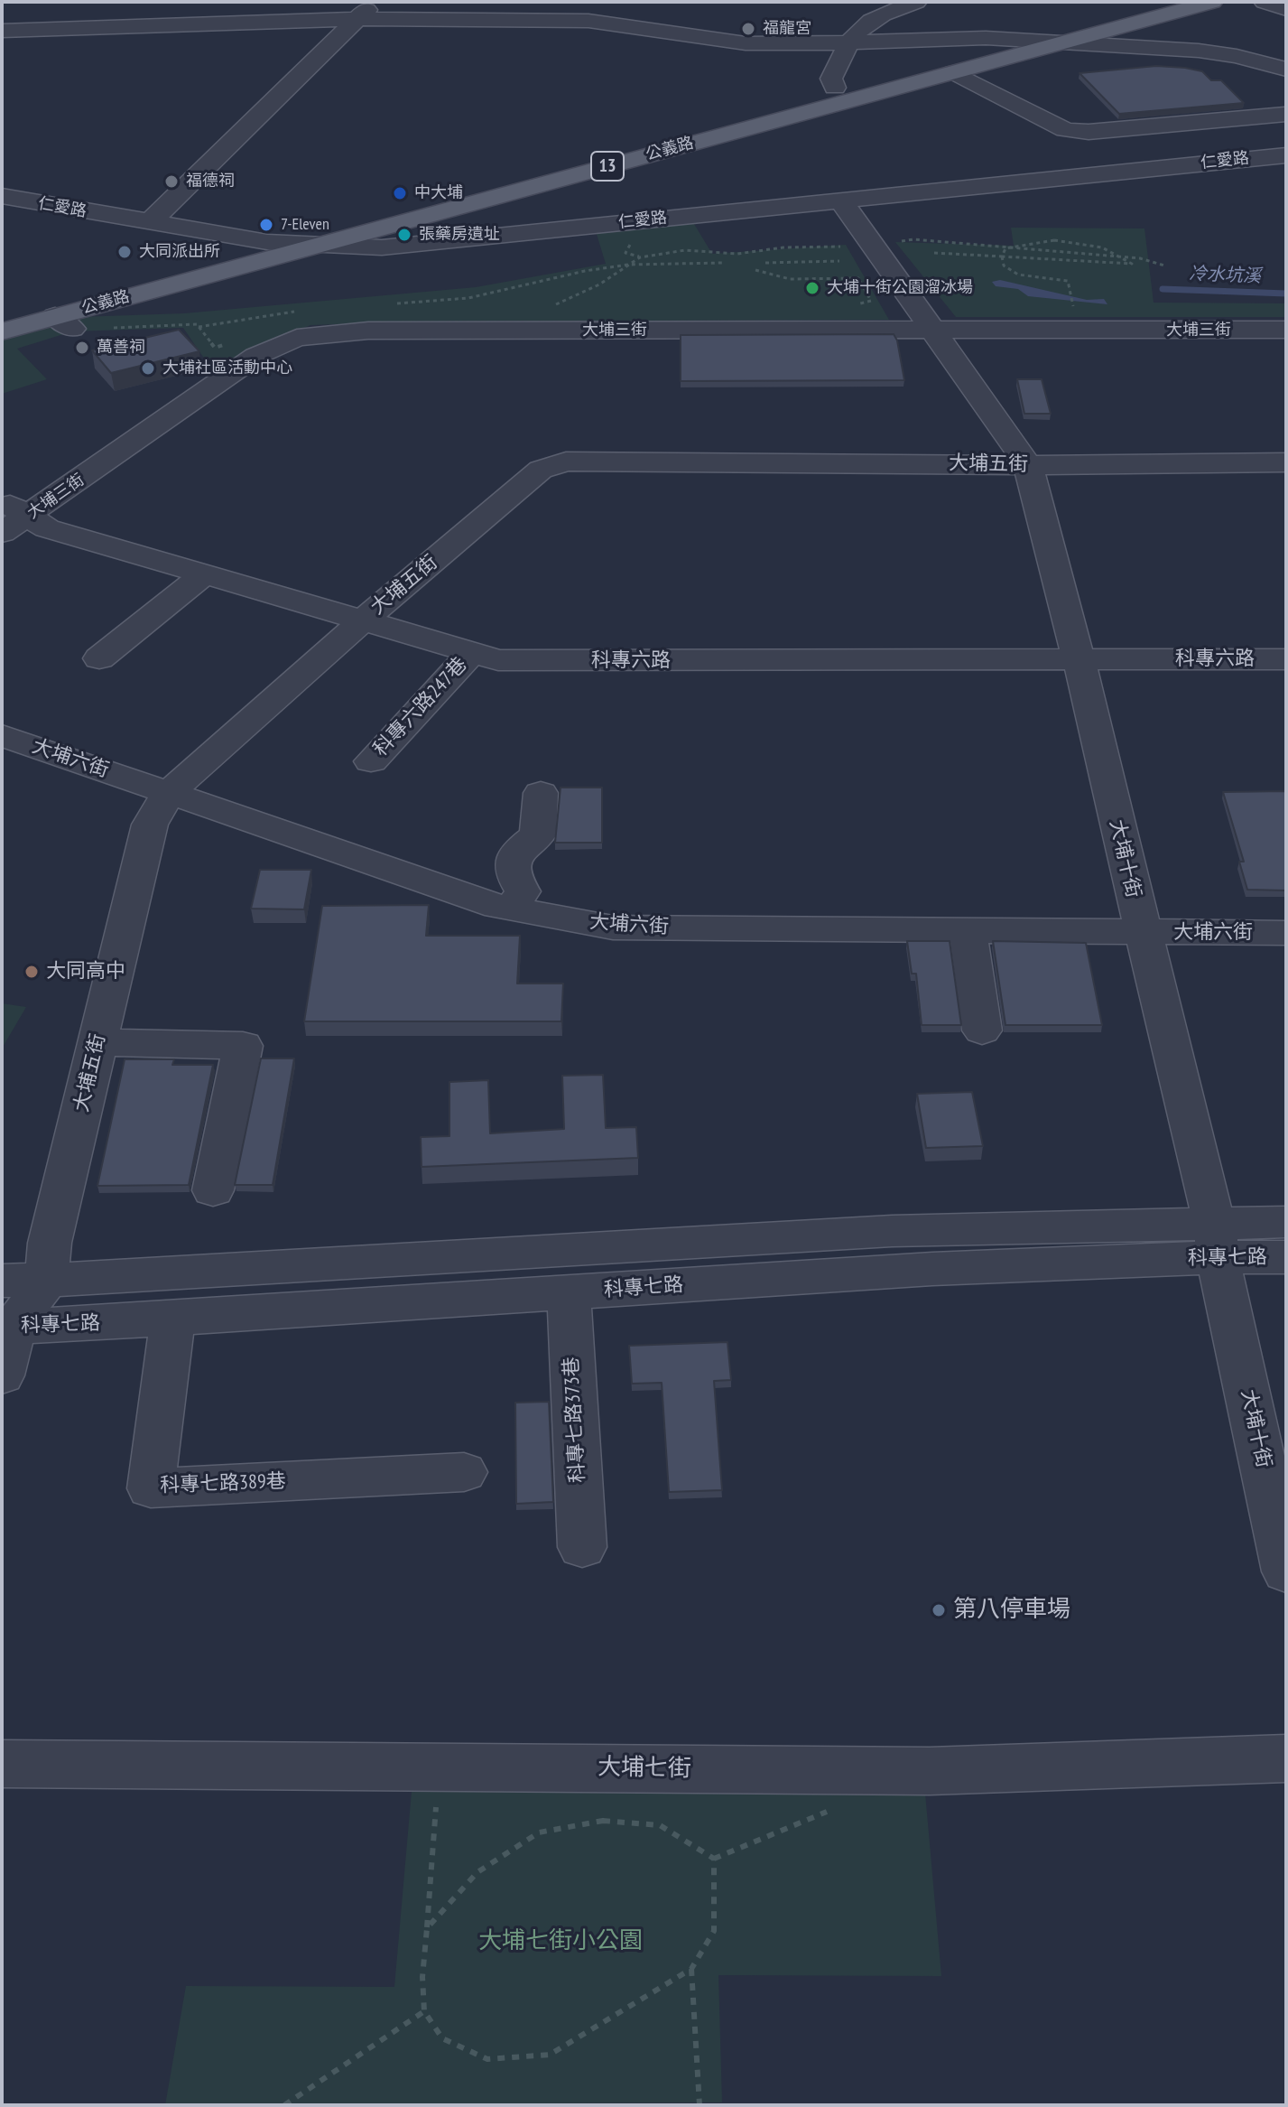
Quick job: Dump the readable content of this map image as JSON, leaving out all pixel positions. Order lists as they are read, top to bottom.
{
  "streets": {
    "main road": ["公義路", "13"],
    "street": [
      "仁愛路",
      "大埔三街",
      "大埔五街",
      "科專六路",
      "科專六路247巷",
      "大埔六街",
      "大埔十街",
      "科專七路",
      "科專七路373巷",
      "科專七路389巷",
      "大埔七街"
    ]
  },
  "crossings": [
    ["公義路", "仁愛路"],
    ["仁愛路", "大埔十街"],
    ["大埔三街", "科專六路"],
    ["大埔三街", "大埔十街"],
    ["大埔五街", "科專六路"],
    ["大埔五街", "大埔六街"],
    ["大埔五街", "大埔十街"],
    ["大埔五街", "科專七路"],
    ["科專六路", "科專六路247巷"],
    ["科專六路", "大埔十街"],
    ["大埔六街", "大埔十街"],
    ["大埔十街", "科專七路"],
    ["科專七路", "科專七路373巷"],
    ["科專七路", "科專七路389巷"]
  ],
  "water": ["冷水坑溪"],
  "parks": ["大埔七街小公園"],
  "places": [
    "福龍宮",
    "福德祠",
    "中大埔",
    "7-Eleven",
    "張藥房遺址",
    "大同派出所",
    "大埔十街公園溜冰場",
    "萬善祠",
    "大埔社區活動中心",
    "大同高中",
    "第八停車場"
  ]
}
